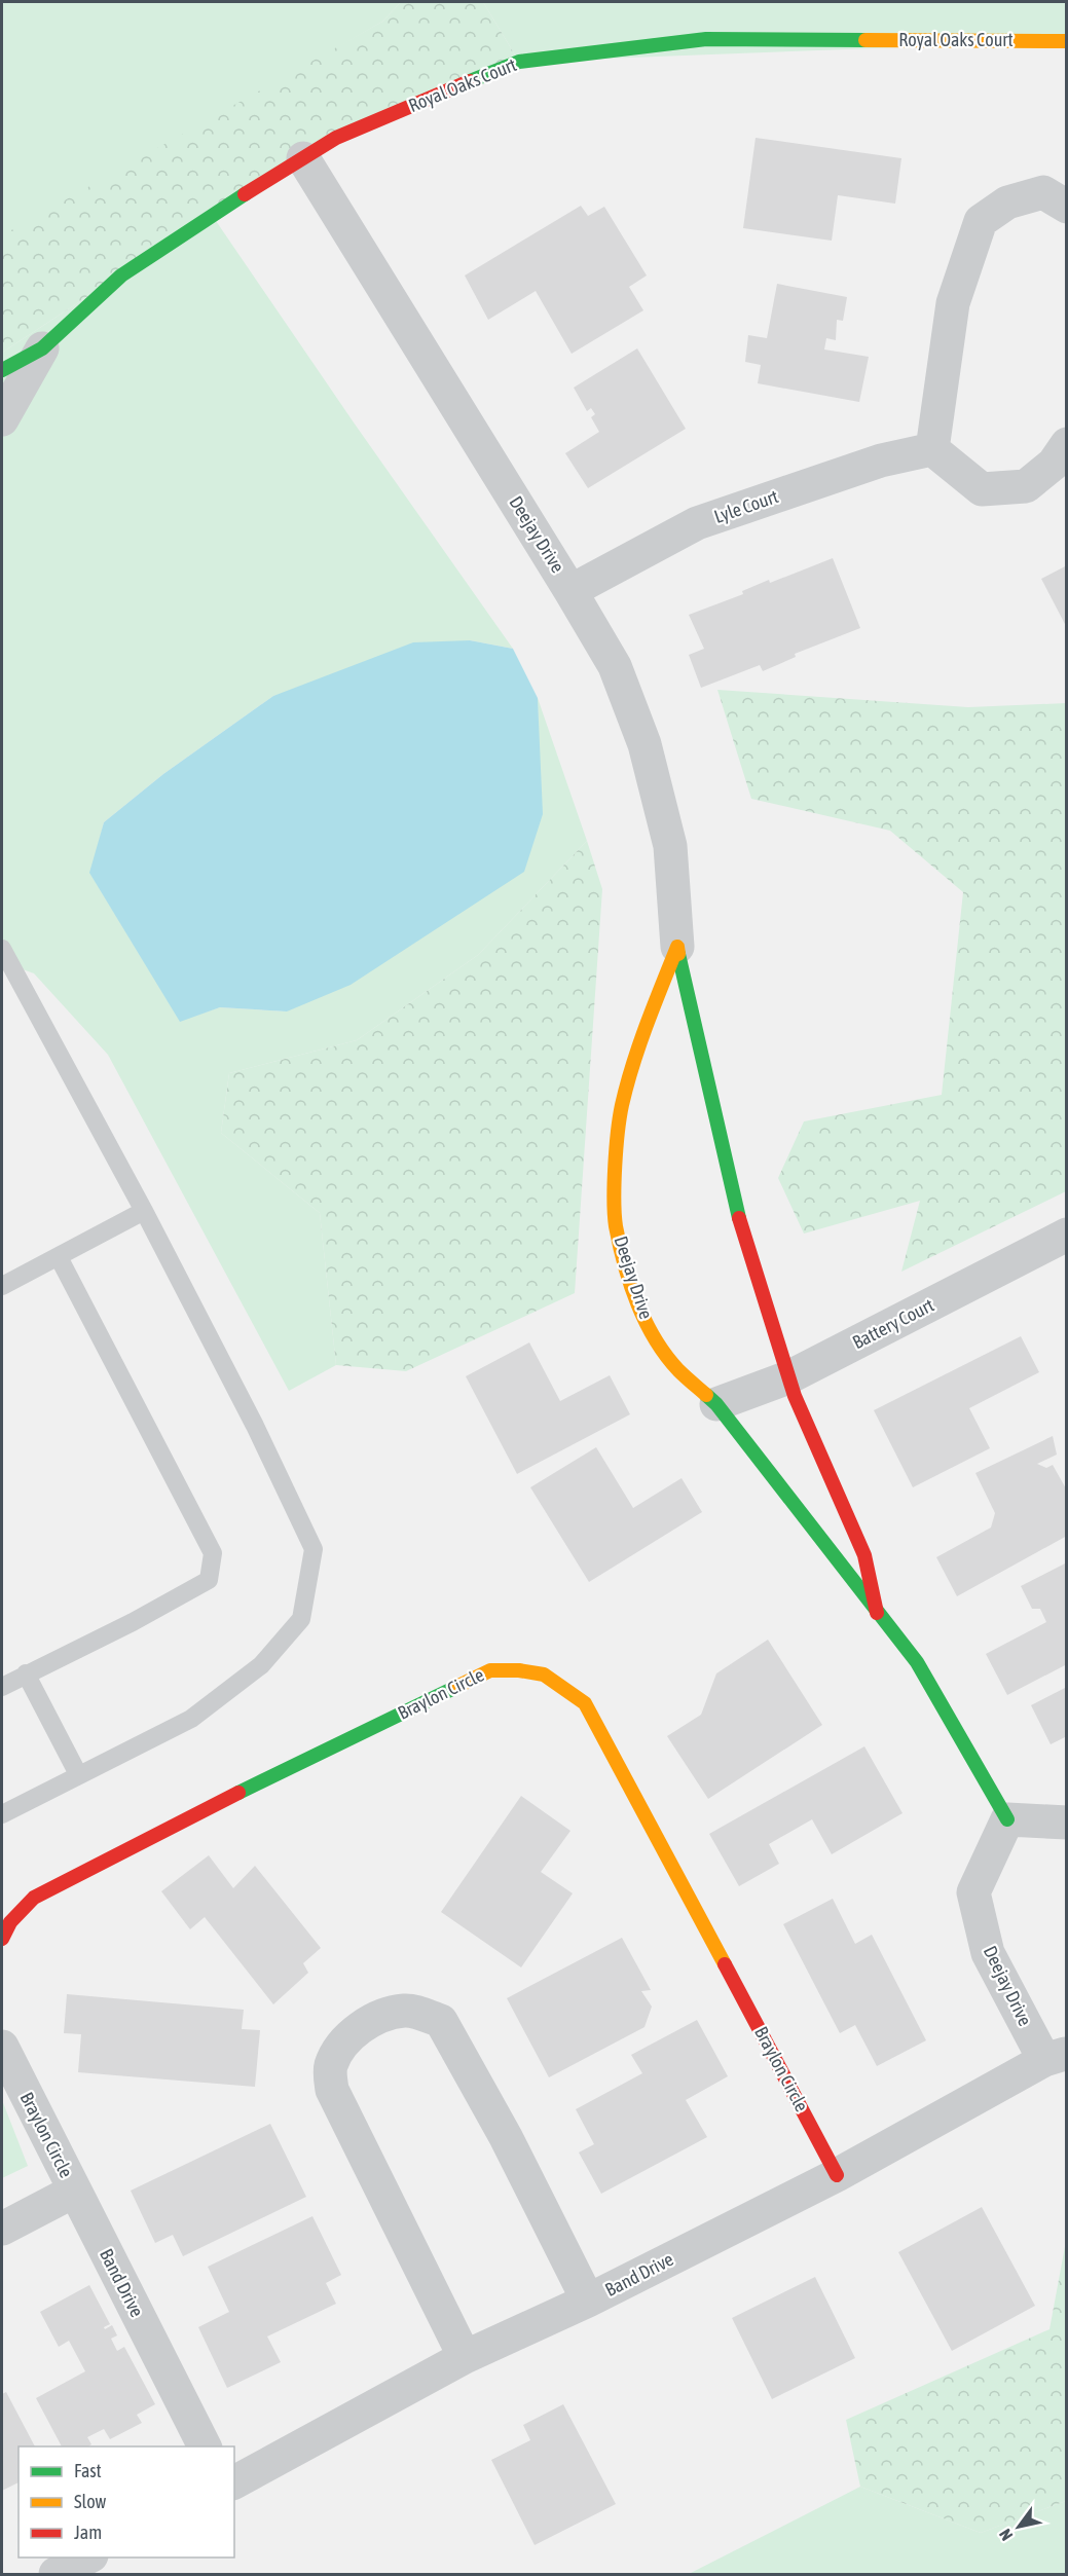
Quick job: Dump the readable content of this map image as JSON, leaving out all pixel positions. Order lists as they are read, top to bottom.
{
  "streets": {
    "street": [
      "Royal Oaks Court",
      "Lyle Court",
      "Deejay Drive",
      "Battery Court",
      "Braylon Circle",
      "Band Drive"
    ]
  },
  "crossings": [
    ["Royal Oaks Court", "Deejay Drive"],
    ["Lyle Court", "Deejay Drive"],
    ["Deejay Drive", "Battery Court"],
    ["Deejay Drive", "Band Drive"],
    ["Braylon Circle", "Band Drive"]
  ],
  "legend": ["Fast", "Slow", "Jam"],
  "north": "bottom left"
}
